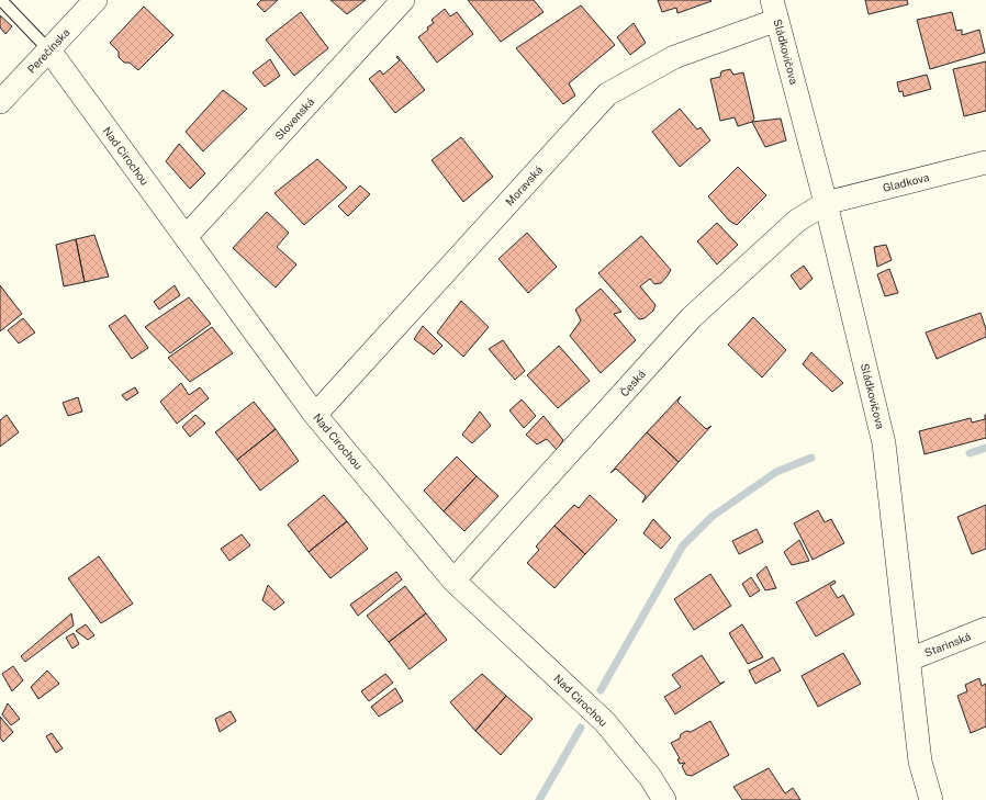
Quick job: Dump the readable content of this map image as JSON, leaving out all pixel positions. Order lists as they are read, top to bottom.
{
  "streets": {
    "street": [
      "Perečínska",
      "Sládkovičova",
      "Slovenská",
      "Nad Cirochou",
      "Gladkova",
      "Moravská",
      "Česká",
      "Starinská"
    ]
  },
  "crossings": [
    ["Perečínska", "Nad Cirochou"],
    ["Sládkovičova", "Gladkova"],
    ["Sládkovičova", "Moravská"],
    ["Sládkovičova", "Česká"],
    ["Sládkovičova", "Starinská"],
    ["Slovenská", "Nad Cirochou"],
    ["Nad Cirochou", "Moravská"],
    ["Nad Cirochou", "Česká"],
    ["Gladkova", "Česká"]
  ]
}
